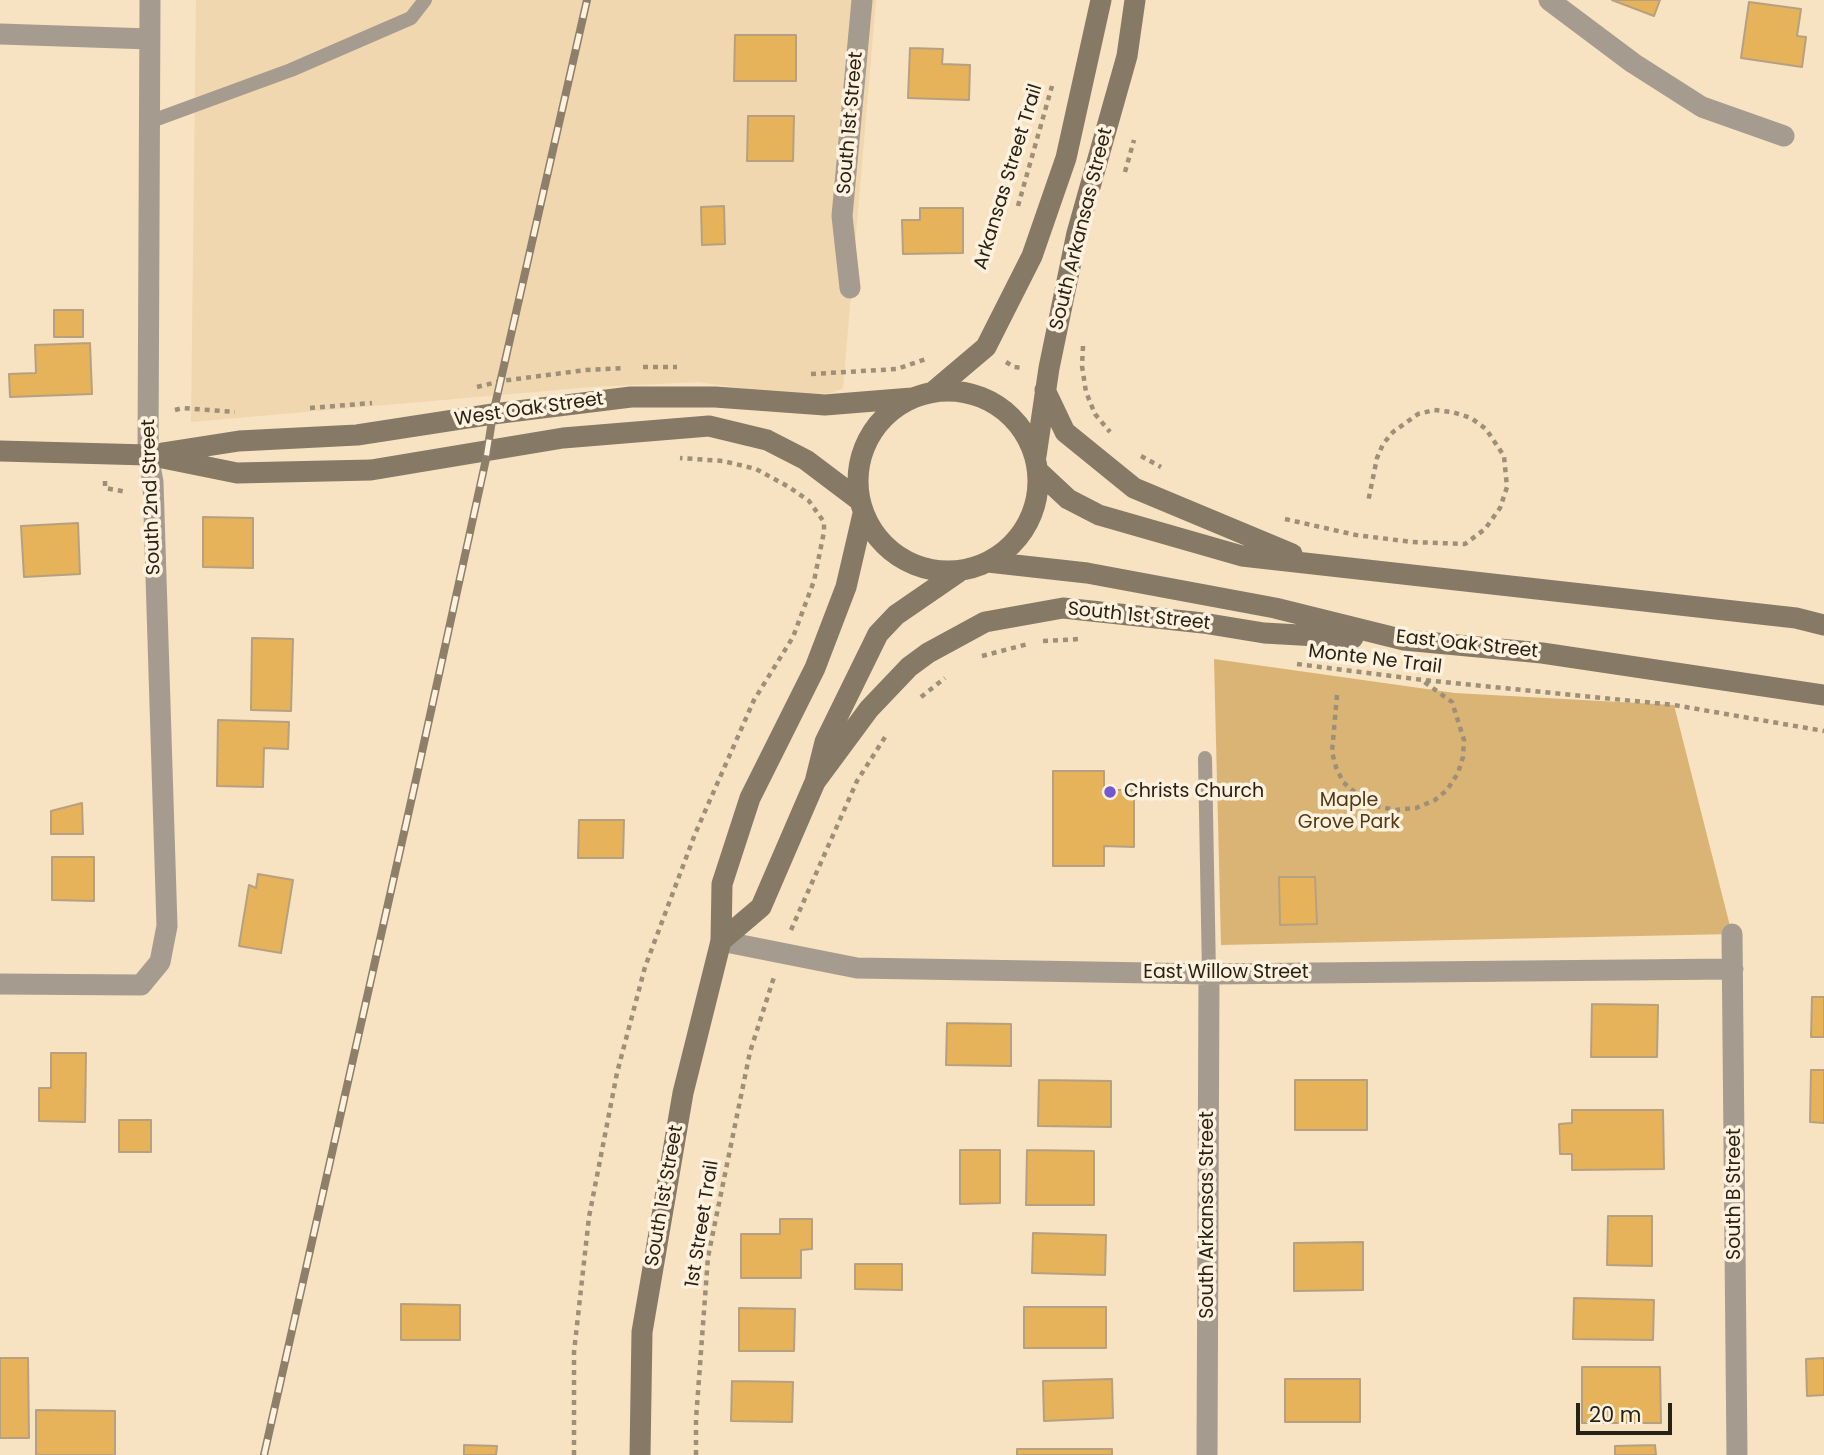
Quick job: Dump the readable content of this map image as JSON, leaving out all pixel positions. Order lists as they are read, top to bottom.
{
  "streets": {
    "street": [
      "South 1st Street",
      "South Arkansas Street",
      "West Oak Street",
      "South 2nd Street",
      "East Oak Street",
      "East Willow Street",
      "South B Street"
    ],
    "path": ["Arkansas Street Trail", "Monte Ne Trail", "1st Street Trail"]
  },
  "crossings": [
    ["South 1st Street", "South Arkansas Street"],
    ["South 1st Street", "West Oak Street"],
    ["South 1st Street", "East Oak Street"],
    ["South 1st Street", "East Willow Street"],
    ["South Arkansas Street", "West Oak Street"],
    ["South Arkansas Street", "East Oak Street"],
    ["South Arkansas Street", "East Willow Street"],
    ["West Oak Street", "South 2nd Street"],
    ["West Oak Street", "East Oak Street"],
    ["East Willow Street", "South B Street"]
  ],
  "parks": ["Maple Grove Park"],
  "places": ["Christs Church"],
  "scale_bar": "20 m"
}
